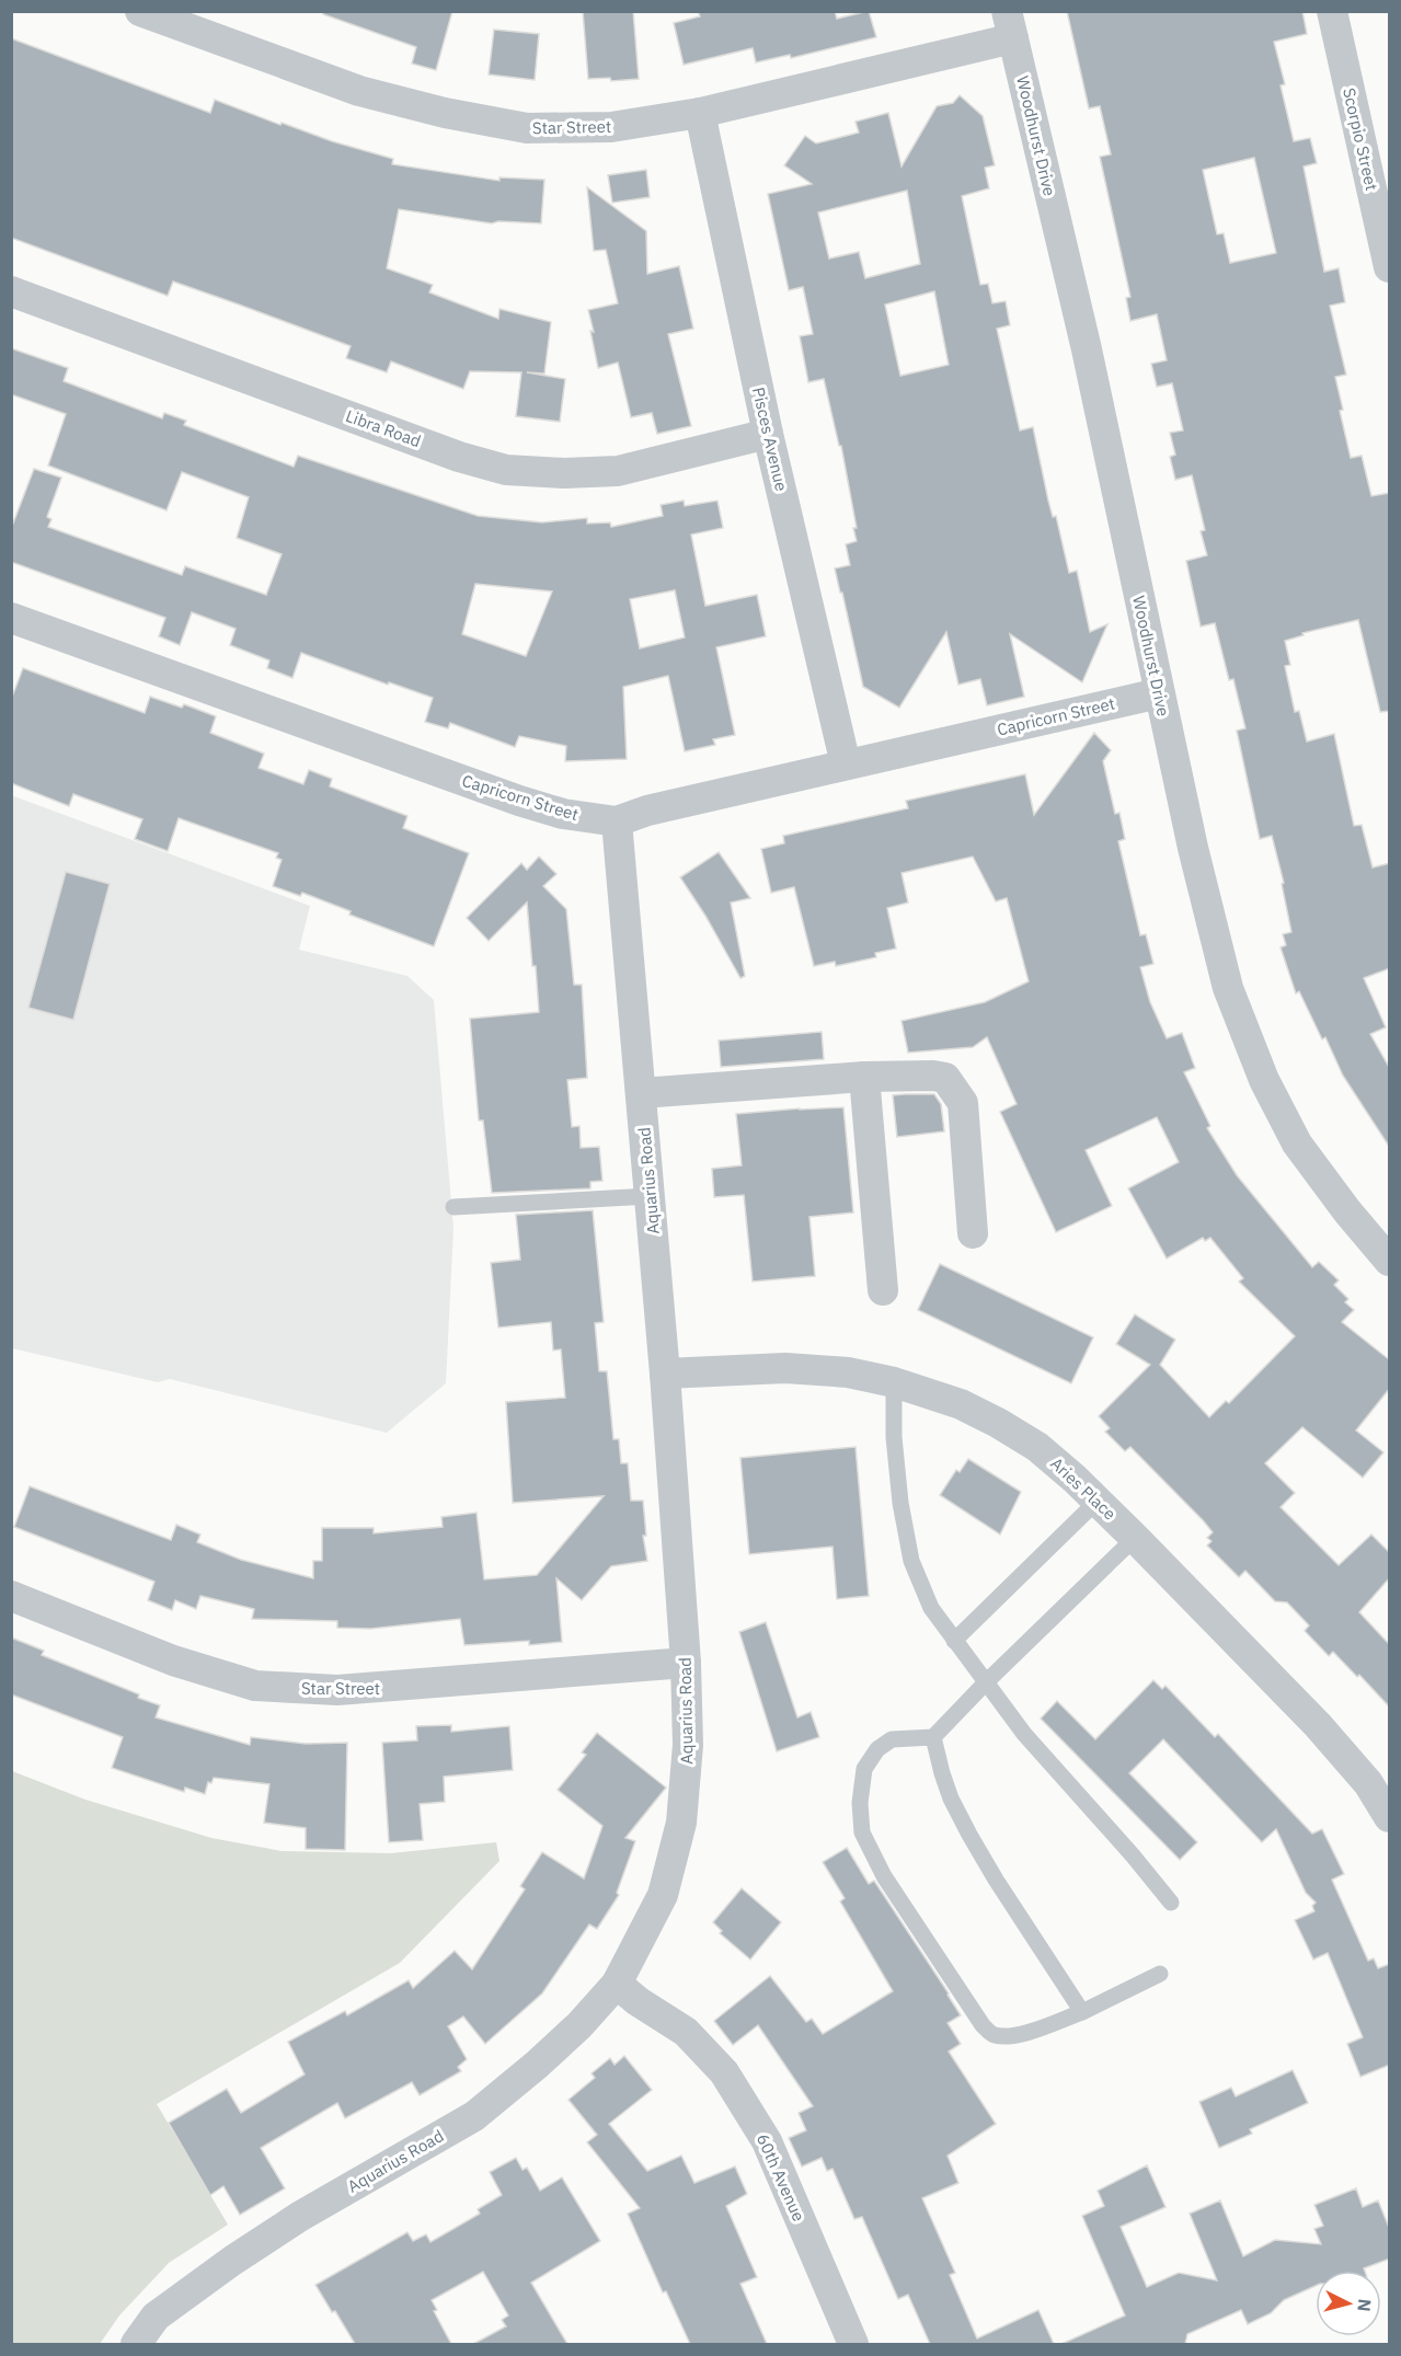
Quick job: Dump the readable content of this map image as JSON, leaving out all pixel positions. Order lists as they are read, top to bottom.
{
  "streets": {
    "street": [
      "Star Street",
      "Woodhurst Drive",
      "Scorpio Street",
      "Libra Road",
      "Pisces Avenue",
      "Capricorn Street",
      "Aquarius Road",
      "Aries Place",
      "60th Avenue"
    ]
  },
  "crossings": [
    ["Star Street", "Woodhurst Drive"],
    ["Star Street", "Pisces Avenue"],
    ["Star Street", "Aquarius Road"],
    ["Woodhurst Drive", "Capricorn Street"],
    ["Libra Road", "Pisces Avenue"],
    ["Pisces Avenue", "Capricorn Street"],
    ["Capricorn Street", "Aquarius Road"],
    ["Aquarius Road", "Aries Place"],
    ["Aquarius Road", "60th Avenue"]
  ],
  "north": "right"
}
